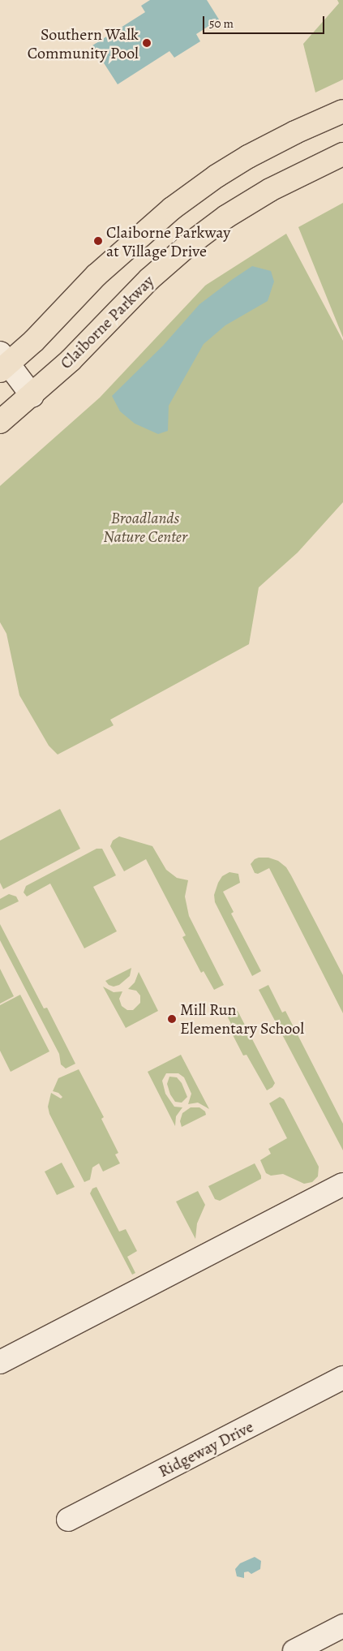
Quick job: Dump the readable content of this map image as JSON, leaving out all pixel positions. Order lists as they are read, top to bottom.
{
  "streets": {
    "main road": ["Claiborne Parkway"],
    "street": ["Ridgeway Drive"]
  },
  "parks": ["Broadlands Nature Center"],
  "places": ["Southern Walk Community Pool", "Claiborne Parkway at Village Drive", "Mill Run Elementary School"],
  "scale_bar": "50 m"
}
